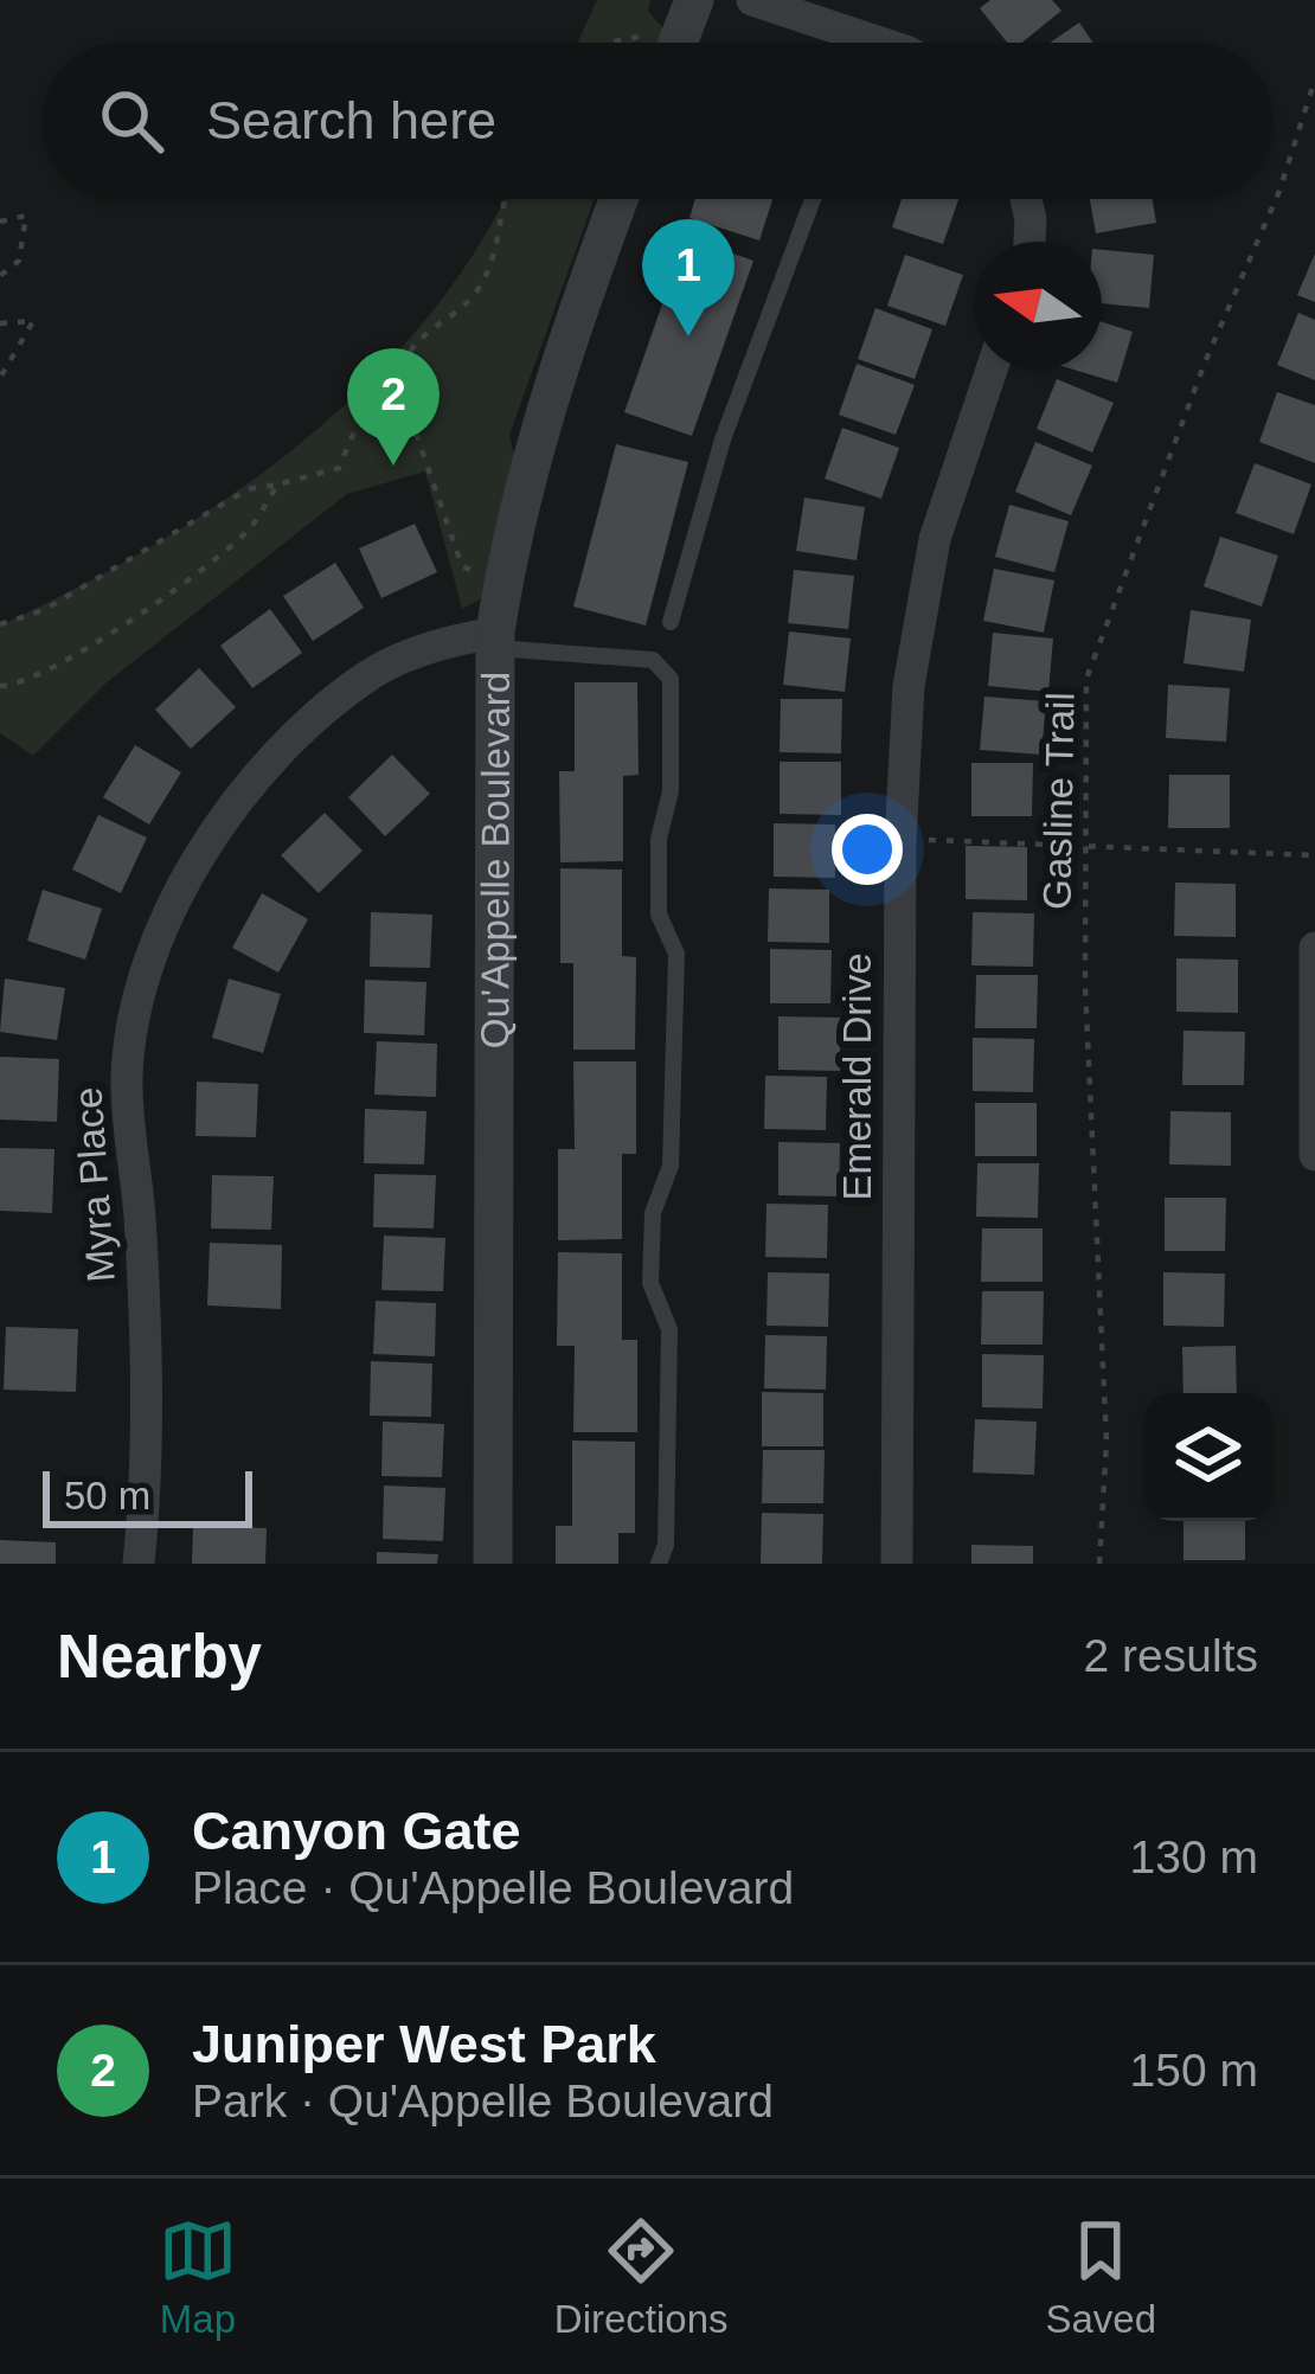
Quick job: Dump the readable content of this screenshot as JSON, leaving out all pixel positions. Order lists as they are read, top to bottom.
{
  "streets": {
    "street": ["Qu'Appelle Boulevard", "Emerald Drive", "Myra Place"],
    "path": ["Gasline Trail"]
  },
  "crossings": [
    ["Qu'Appelle Boulevard", "Myra Place"]
  ],
  "scale_bar": "50 m",
  "north": "left",
  "page": {
    "search": "Search here",
    "pins": ["1", "2"],
    "scale": "50 m",
    "heading": ["Nearby", "2 results"],
    "list": [
      {
        "mark": "1",
        "name": "Canyon Gate",
        "note": "Place · Qu'Appelle Boulevard",
        "value": "130 m"
      },
      {
        "mark": "2",
        "name": "Juniper West Park",
        "note": "Park · Qu'Appelle Boulevard",
        "value": "150 m"
      }
    ],
    "nav": ["Map", "Directions", "Saved"]
  }
}
